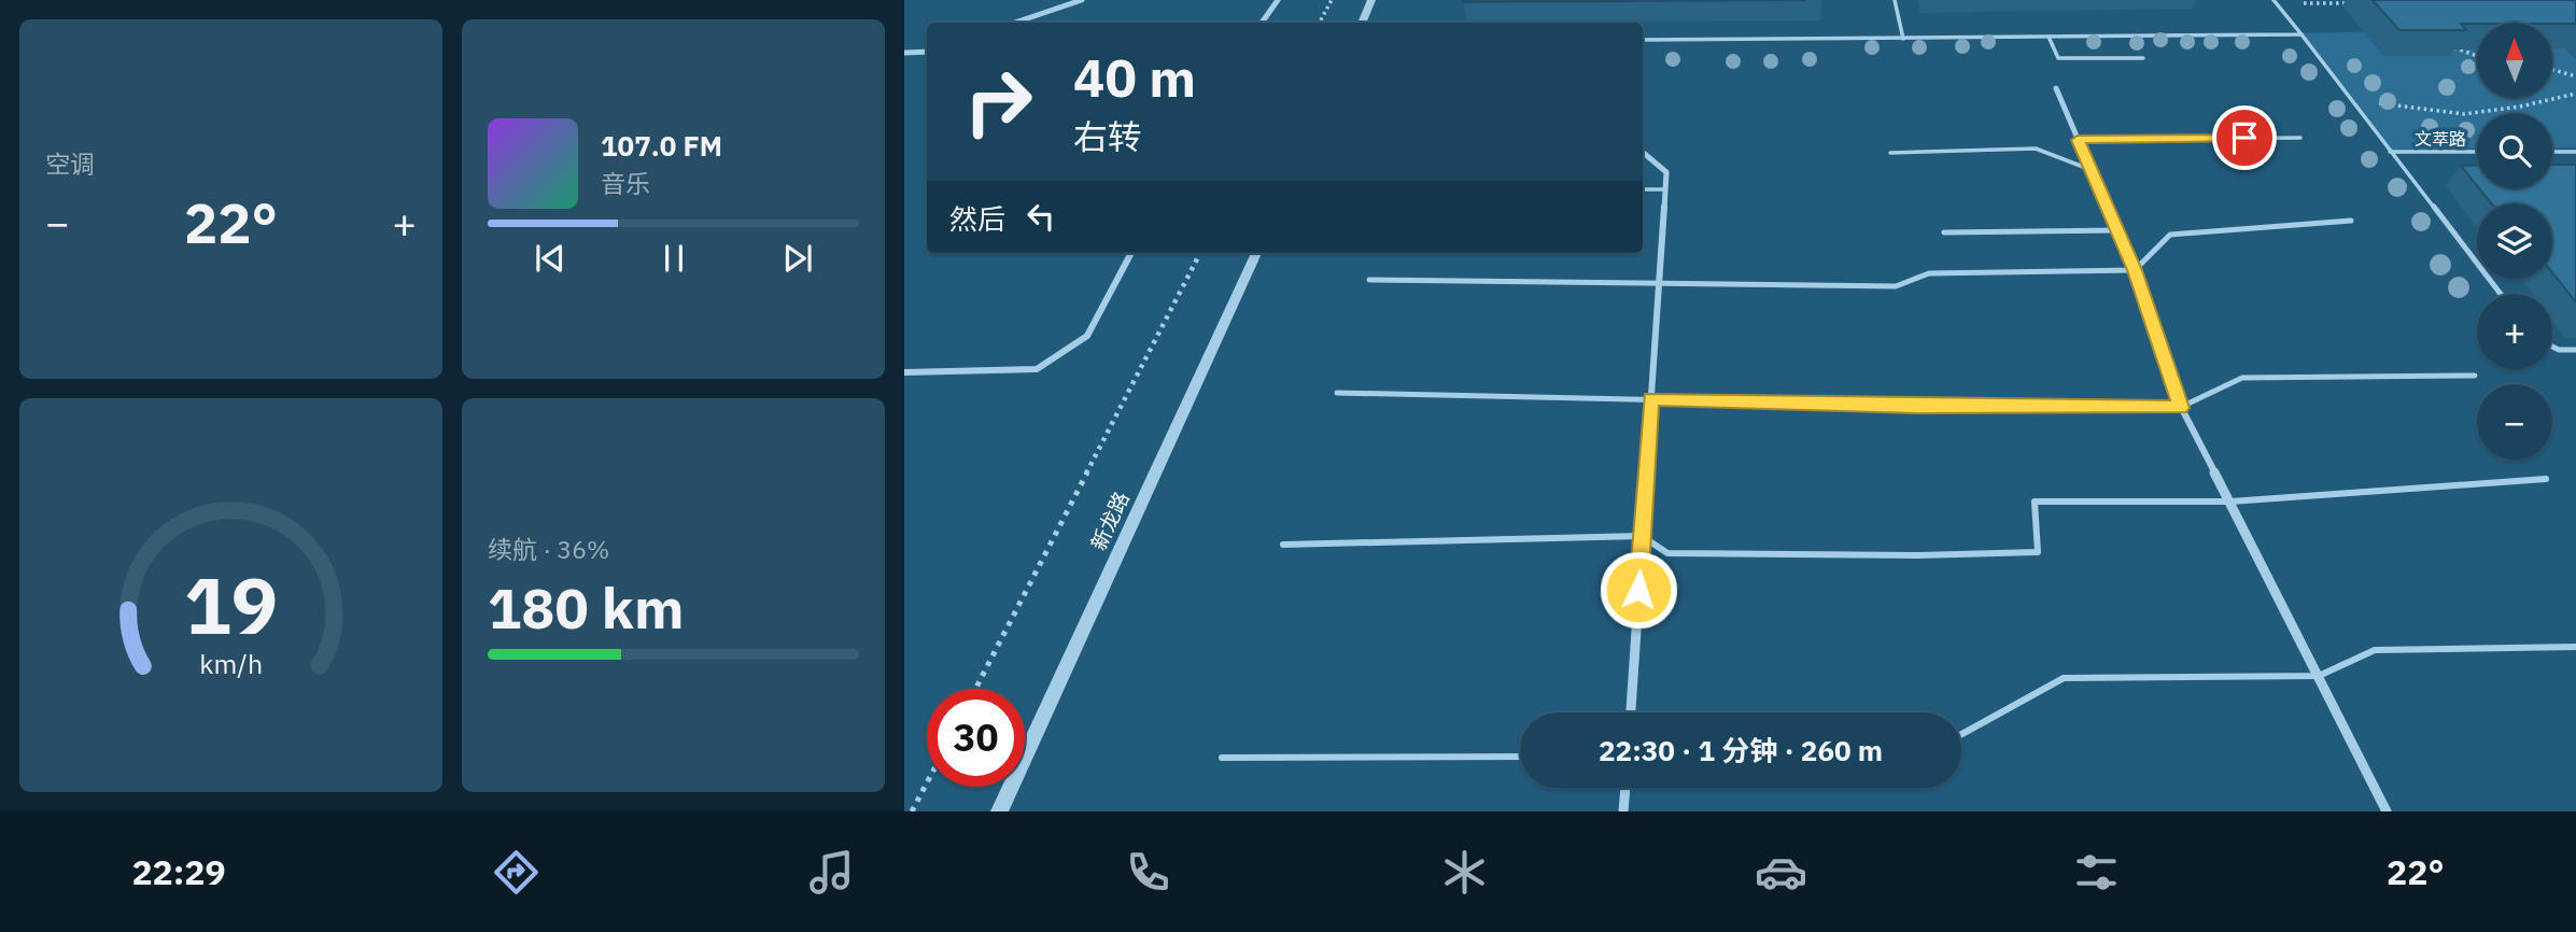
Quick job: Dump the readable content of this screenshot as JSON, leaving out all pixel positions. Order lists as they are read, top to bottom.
{
  "streets": {
    "street": ["新龙路"],
    "lane": ["文萃路"]
  },
  "north": "top",
  "page": {
    "tile": [
      "空调",
      ["续航 · 36%", "180 km"]
    ],
    "map_buttons": ["+", "−"],
    "turn": ["40 m", "右转"],
    "song": ["107.0 FM", "音乐"],
    "then": "然后",
    "heat": ["−", "22°", "+"],
    "limit": "30",
    "trip": "22:30 · 1 分钟 · 260 m",
    "tabs": ["22:29", "22°"],
    "gauge": ["19", "km/h"]
  }
}
